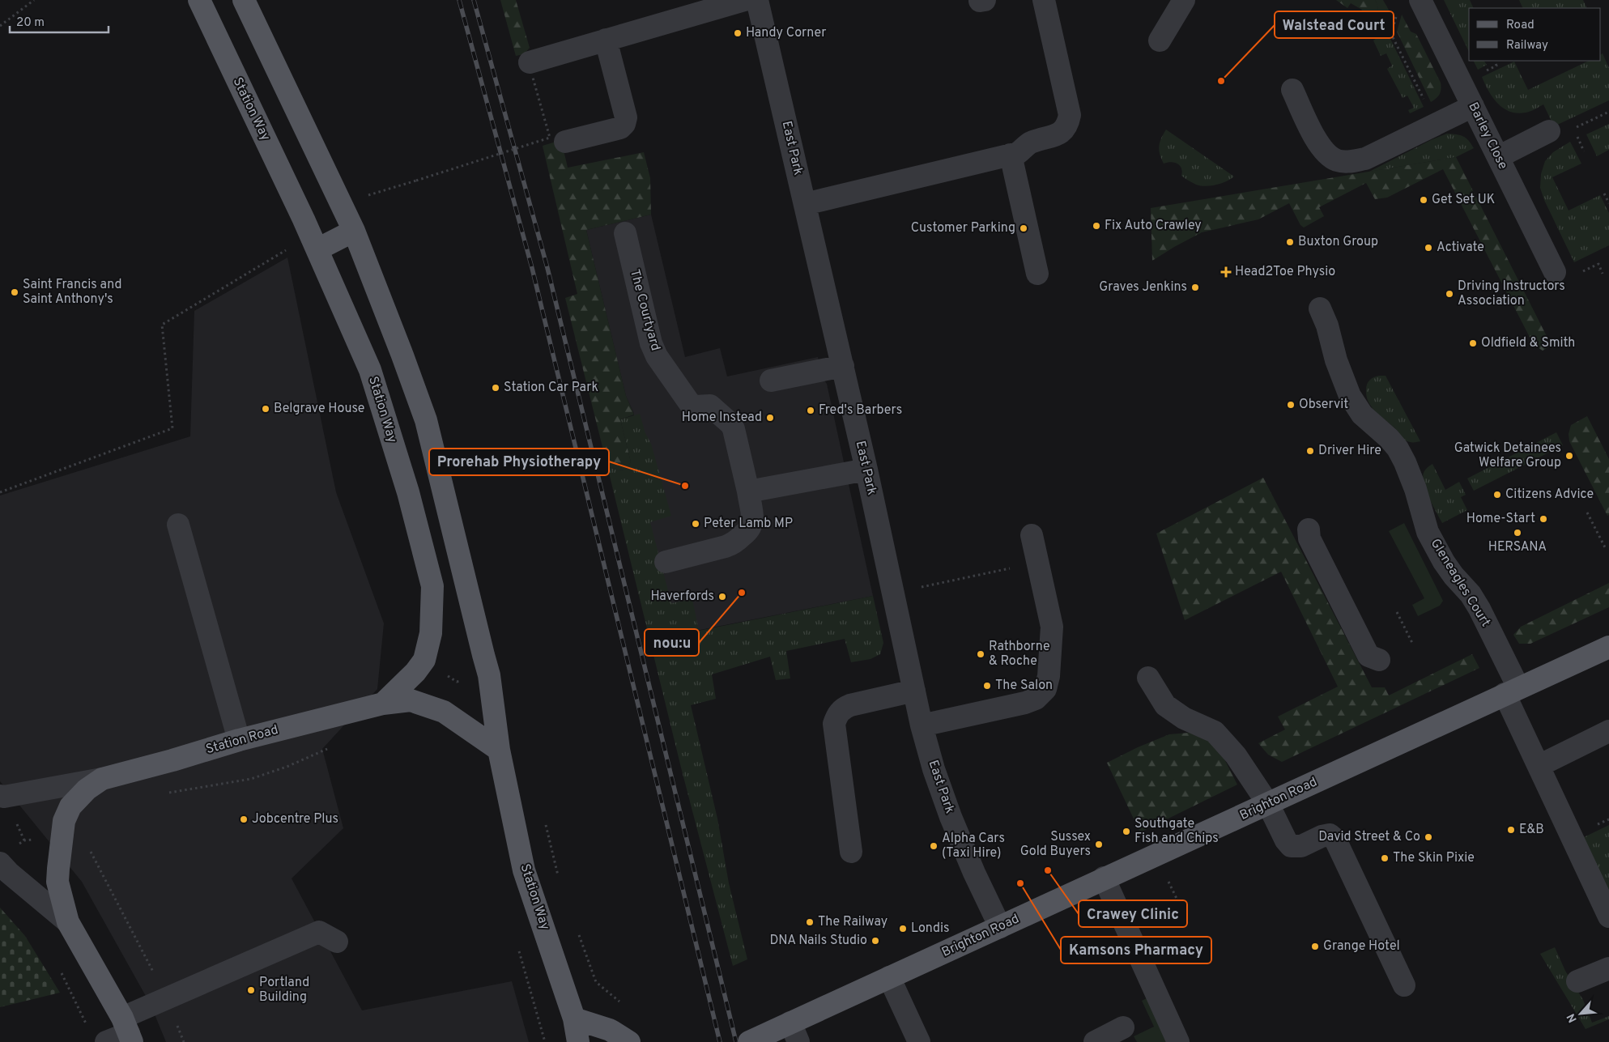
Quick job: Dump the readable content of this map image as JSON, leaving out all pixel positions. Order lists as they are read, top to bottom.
{
  "streets": {
    "main road": ["Station Way", "Station Road", "Brighton Road"],
    "street": [
      "Barley Close",
      "East Park",
      "The Courtyard",
      "Gleneagles Court"
    ]
  },
  "crossings": [
    ["Station Way", "Station Road"],
    ["East Park", "Brighton Road"],
    ["Gleneagles Court", "Brighton Road"]
  ],
  "places": {
    "other": [
      "Handy Corner",
      "Walstead Court",
      "Get Set UK",
      "Fix Auto Crawley",
      "Customer Parking",
      "Buxton Group",
      "Activate",
      "Graves Jenkins",
      "Saint Francis and Saint Anthony's",
      "Driving Instructors Association",
      "Oldfield & Smith",
      "Station Car Park",
      "Observit",
      "Belgrave House",
      "Fred's Barbers",
      "Home Instead",
      "Driver Hire",
      "Gatwick Detainees Welfare Group",
      "Prorehab Physiotherapy",
      "Citizens Advice",
      "Home-Start",
      "Peter Lamb MP",
      "HERSANA",
      "nou:u",
      "Haverfords",
      "Rathborne & Roche",
      "The Salon",
      "Jobcentre Plus",
      "E&B",
      "Southgate Fish and Chips",
      "David Street & Co",
      "Sussex Gold Buyers",
      "Alpha Cars (Taxi Hire)",
      "The Skin Pixie",
      "Crawey Clinic",
      "Kamsons Pharmacy",
      "The Railway",
      "Londis",
      "DNA Nails Studio",
      "Grange Hotel",
      "Portland Building"
    ],
    "health": ["Head2Toe Physio"]
  },
  "legend": ["Road", "Railway"],
  "scale_bar": "20 m",
  "north": "bottom left"
}
